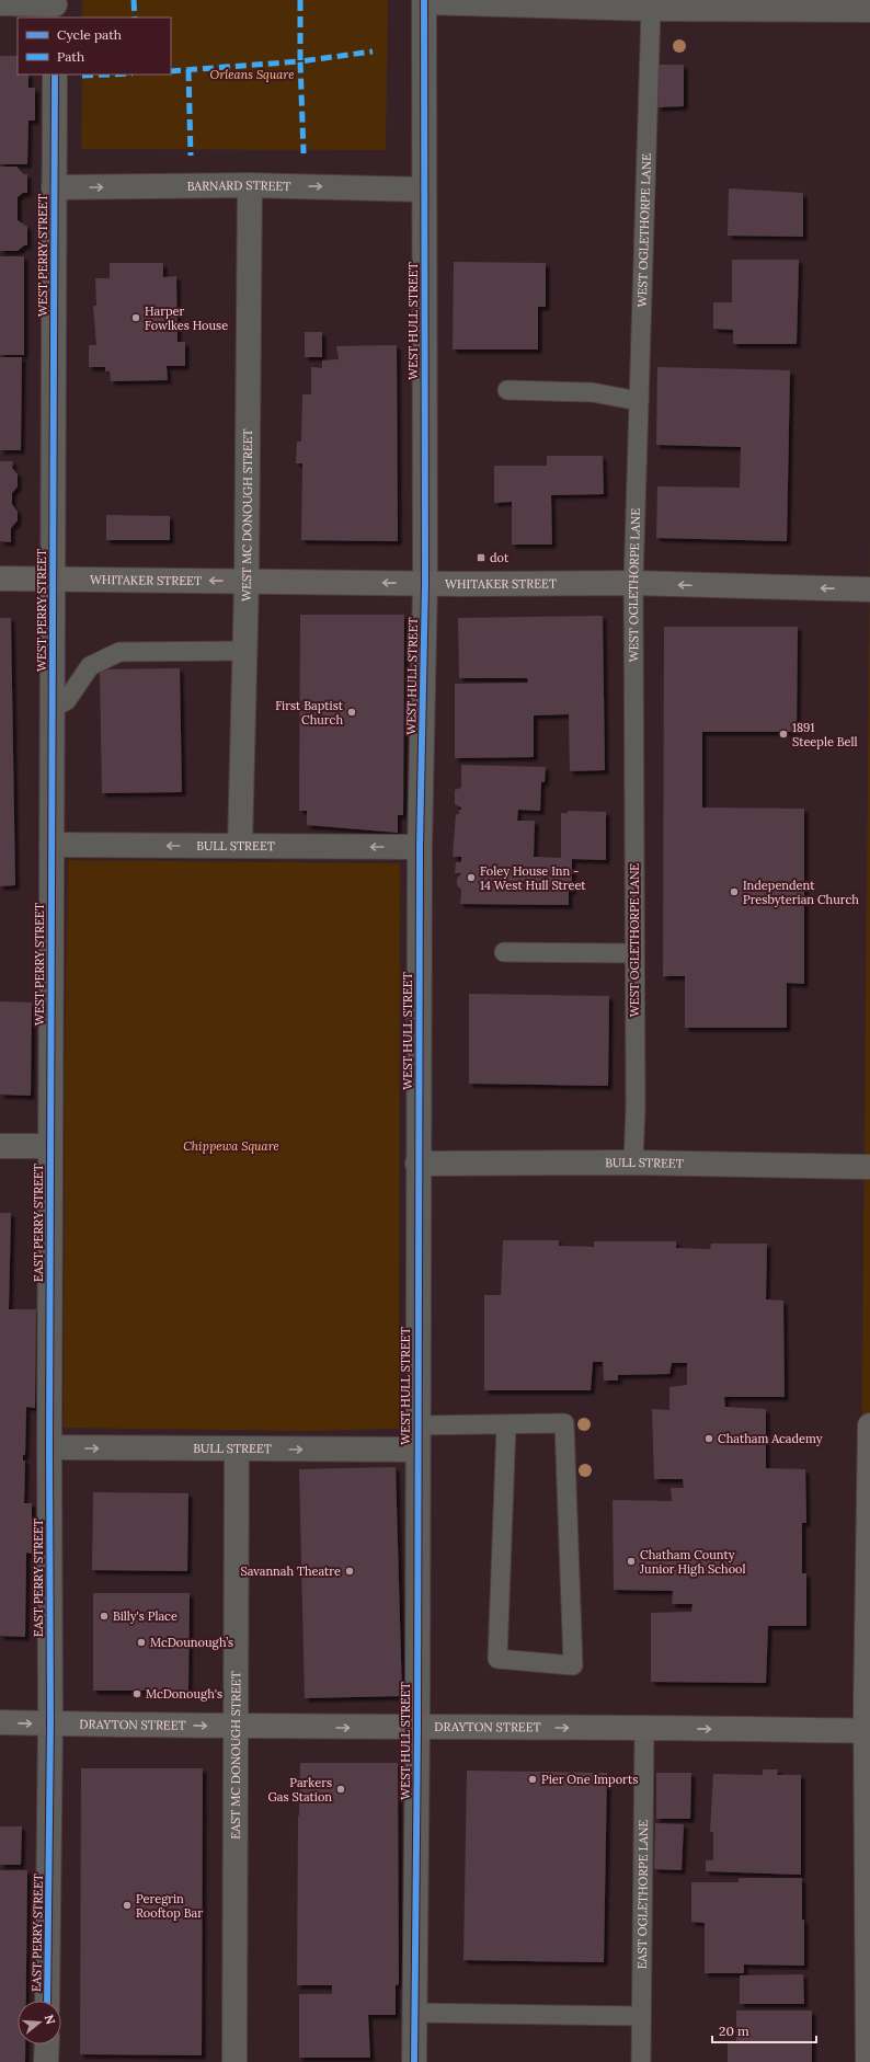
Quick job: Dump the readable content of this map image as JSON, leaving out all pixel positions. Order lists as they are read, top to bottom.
{
  "streets": {
    "main road": ["WHITAKER STREET", "DRAYTON STREET"],
    "street": [
      "BARNARD STREET",
      "WEST PERRY STREET",
      "WEST HULL STREET",
      "WEST MC DONOUGH STREET",
      "BULL STREET",
      "EAST PERRY STREET",
      "EAST MC DONOUGH STREET"
    ],
    "lane": ["WEST OGLETHORPE LANE", "EAST OGLETHORPE LANE"]
  },
  "crossings": [
    ["BARNARD STREET", "WEST PERRY STREET"],
    ["BARNARD STREET", "WEST HULL STREET"],
    ["BARNARD STREET", "WEST MC DONOUGH STREET"],
    ["WEST OGLETHORPE LANE", "WHITAKER STREET"],
    ["WEST OGLETHORPE LANE", "BULL STREET"],
    ["WEST PERRY STREET", "WHITAKER STREET"],
    ["WEST PERRY STREET", "BULL STREET"],
    ["WEST PERRY STREET", "EAST PERRY STREET"],
    ["WEST HULL STREET", "WHITAKER STREET"],
    ["WEST HULL STREET", "BULL STREET"],
    ["WEST HULL STREET", "DRAYTON STREET"],
    ["WEST MC DONOUGH STREET", "WHITAKER STREET"],
    ["WEST MC DONOUGH STREET", "BULL STREET"],
    ["BULL STREET", "EAST PERRY STREET"],
    ["BULL STREET", "EAST MC DONOUGH STREET"],
    ["EAST PERRY STREET", "DRAYTON STREET"],
    ["DRAYTON STREET", "EAST MC DONOUGH STREET"],
    ["DRAYTON STREET", "EAST OGLETHORPE LANE"]
  ],
  "one_way": ["BARNARD STREET", "WHITAKER STREET", "DRAYTON STREET"],
  "parks": ["Orleans Square", "Chippewa Square"],
  "places": {
    "other": [
      "Harper Fowlkes House",
      "First Baptist Church",
      "1891 Steeple Bell",
      "Foley House Inn - 14 West Hull Street",
      "Independent Presbyterian Church",
      "Chatham Academy",
      "Chatham County Junior High School",
      "Savannah Theatre",
      "Billy's Place",
      "McDounough’s",
      "McDonough's",
      "Pier One Imports",
      "Parkers Gas Station",
      "Peregrin Rooftop Bar"
    ],
    "transit": ["dot"]
  },
  "legend": ["Cycle path", "Path"],
  "scale_bar": "20 m",
  "north": "right"
}
